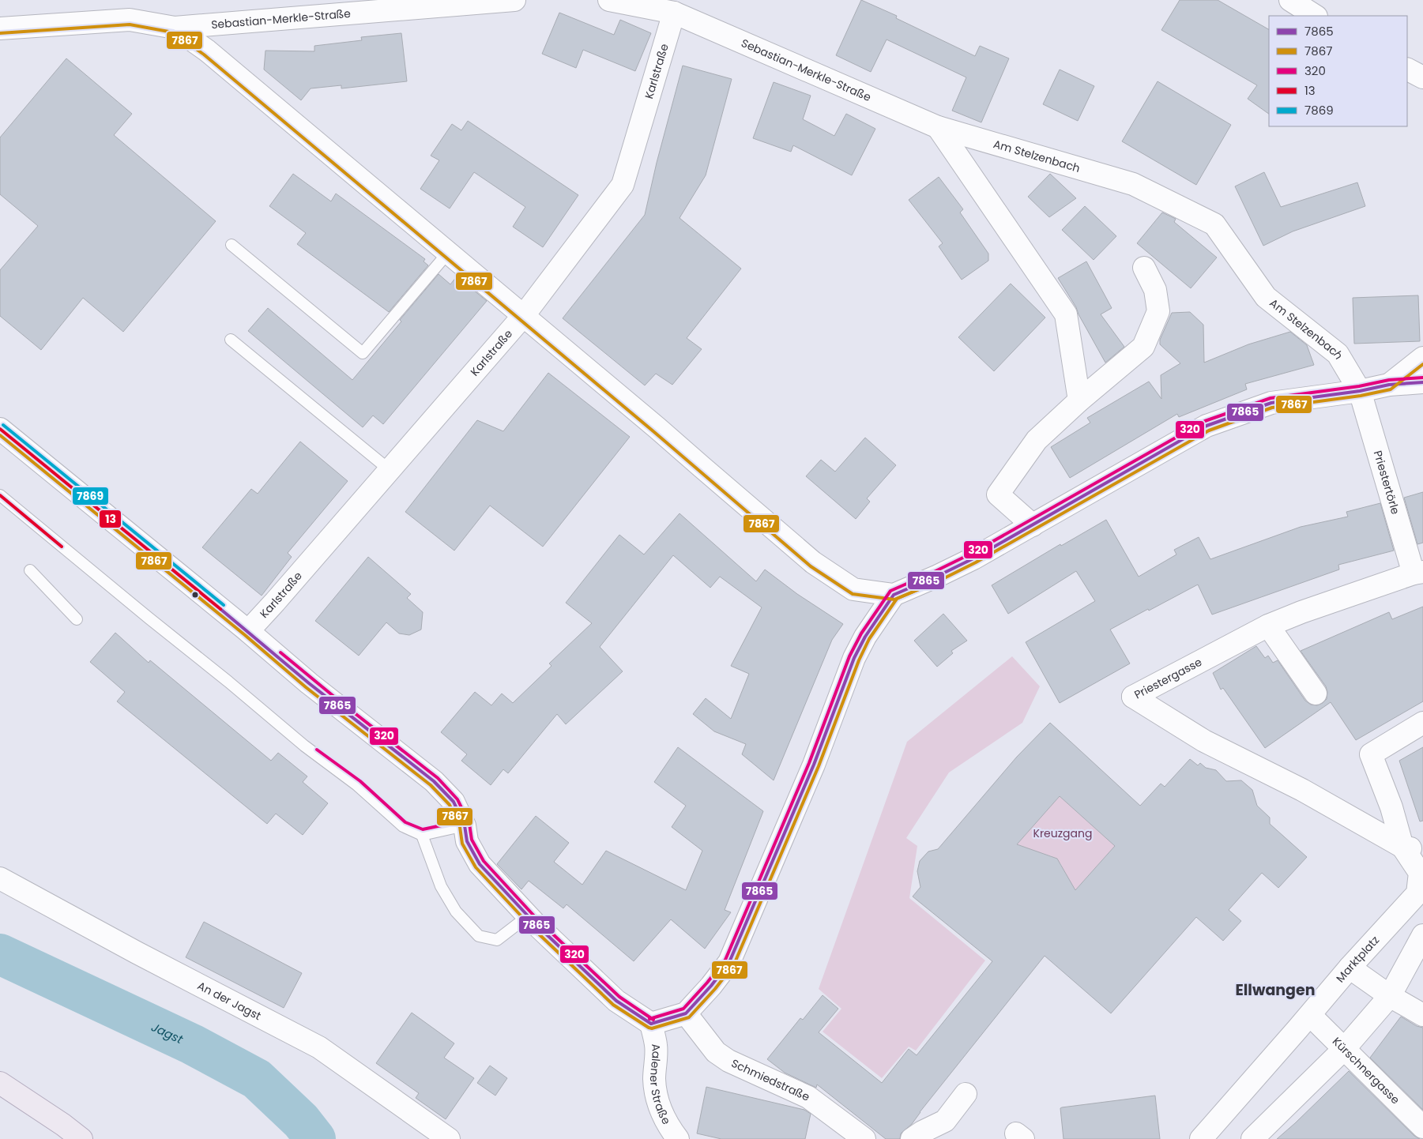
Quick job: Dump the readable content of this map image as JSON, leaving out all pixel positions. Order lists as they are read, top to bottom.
{
  "streets": {
    "street": [
      "Sebastian-Merkle-Straße",
      "Karlstraße",
      "Am Stelzenbach",
      "Priestertörle",
      "Priestergasse",
      "Marktplatz",
      "An der Jagst",
      "Kürschnergasse",
      "Schmiedstraße",
      "Aalener Straße"
    ]
  },
  "crossings": [
    ["Sebastian-Merkle-Straße", "Karlstraße"],
    ["Sebastian-Merkle-Straße", "Am Stelzenbach"],
    ["Am Stelzenbach", "Priestertörle"],
    ["Priestertörle", "Priestergasse"],
    ["Priestergasse", "Marktplatz"],
    ["Marktplatz", "Kürschnergasse"]
  ],
  "districts": ["Ellwangen"],
  "water": ["Jagst"],
  "parks": ["Kreuzgang"],
  "lines": [
    "transit line 7867",
    "transit line 320",
    "transit line 7865",
    "transit line 7869",
    "transit line 13"
  ],
  "legend": [
    "7865",
    "7867",
    "320",
    "13",
    "7869"
  ]
}
